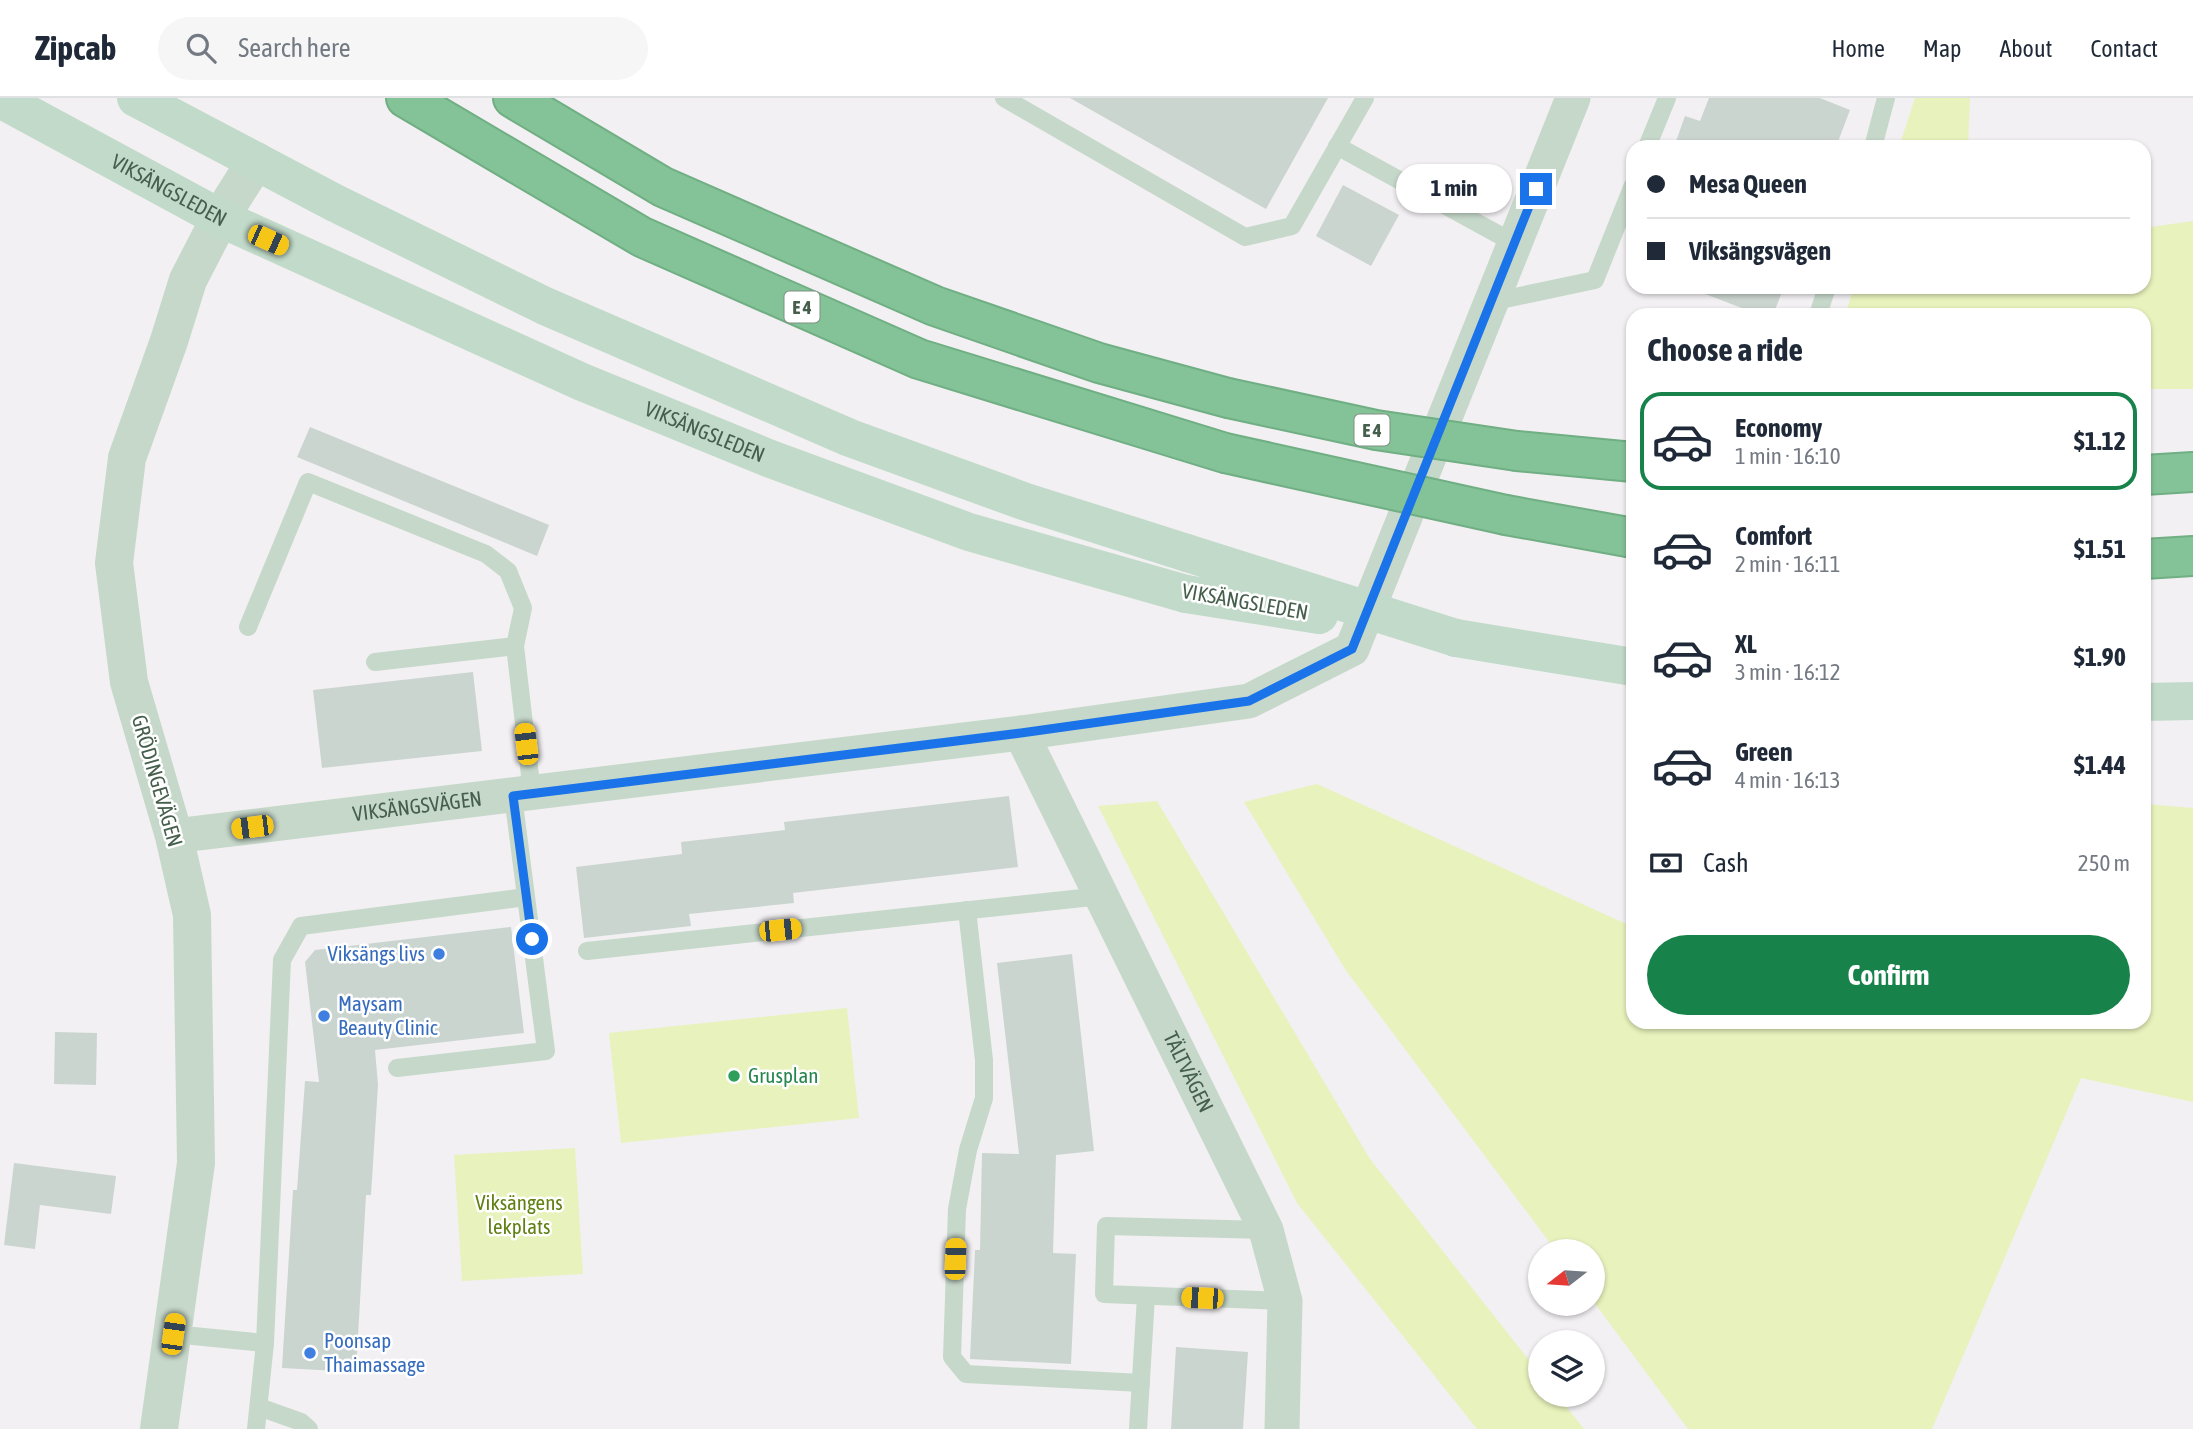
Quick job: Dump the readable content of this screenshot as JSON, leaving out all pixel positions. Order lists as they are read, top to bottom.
{
  "streets": {
    "highway": ["E 4"],
    "main road": ["VIKSÄNGSLEDEN"],
    "street": ["GRÖDINGEVÄGEN", "VIKSÄNGSVÄGEN", "TÄLTVÄGEN"]
  },
  "crossings": [
    ["VIKSÄNGSLEDEN", "GRÖDINGEVÄGEN"],
    ["GRÖDINGEVÄGEN", "VIKSÄNGSVÄGEN"],
    ["VIKSÄNGSVÄGEN", "TÄLTVÄGEN"]
  ],
  "parks": ["Viksängens lekplats"],
  "places": [
    "Viksängs livs",
    "Maysam Beauty Clinic",
    "Grusplan",
    "Poonsap Thaimassage"
  ],
  "north": "left",
  "page": {
    "header": "Zipcab",
    "search": "Search here",
    "nav": [
      "Home",
      "Map",
      "About",
      "Contact"
    ],
    "banner": ["Mesa Queen", "Viksängsvägen"],
    "bubble": "1 min",
    "heading": "Choose a ride",
    "list": [
      {
        "name": "Economy",
        "note": "1 min · 16:10",
        "value": "$1.12"
      },
      {
        "name": "Comfort",
        "note": "2 min · 16:11",
        "value": "$1.51"
      },
      {
        "name": "XL",
        "note": "3 min · 16:12",
        "value": "$1.90"
      },
      {
        "name": "Green",
        "note": "4 min · 16:13",
        "value": "$1.44"
      }
    ],
    "pay": ["Cash", "250 m"],
    "buttons": "Confirm"
  }
}
